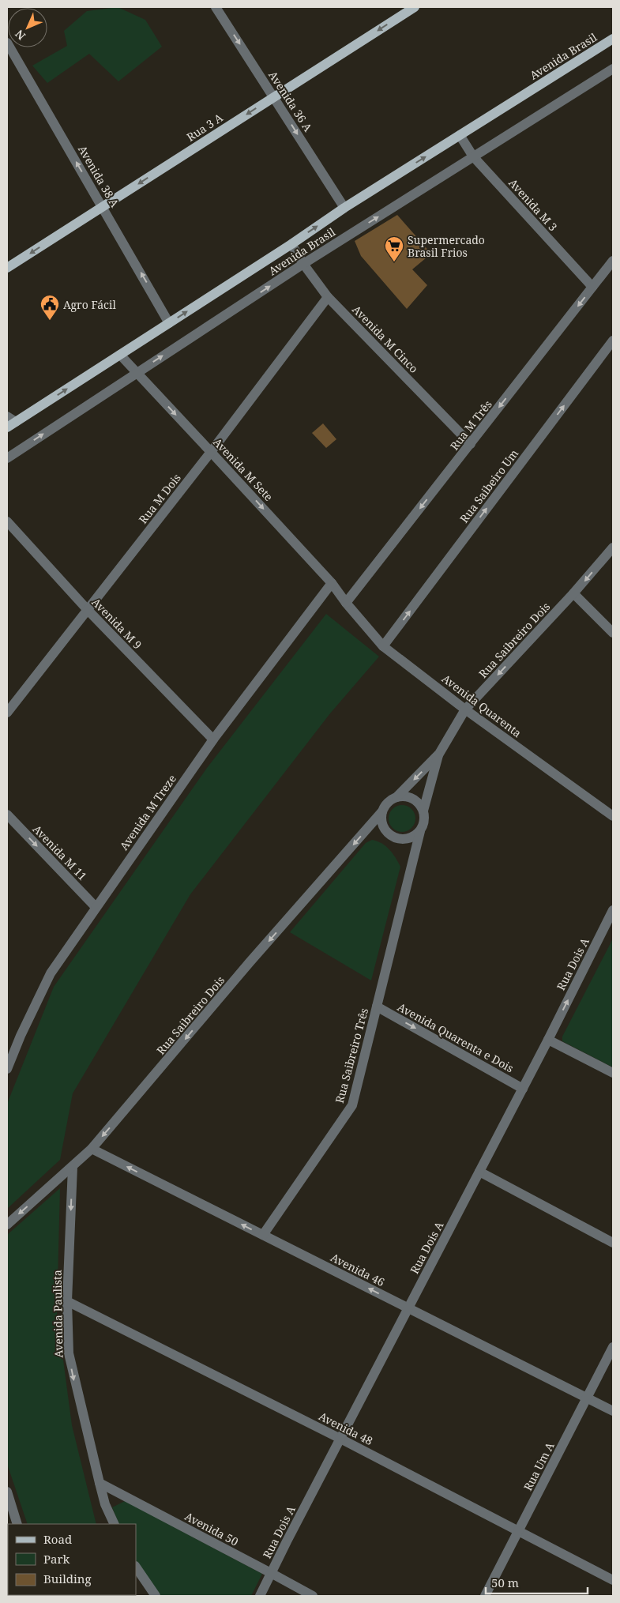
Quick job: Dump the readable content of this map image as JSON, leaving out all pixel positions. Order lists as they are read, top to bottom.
{
  "streets": {
    "main road": ["Avenida Brasil", "Rua 3 A"],
    "street": [
      "Avenida 36 A",
      "Avenida 38 A",
      "Avenida M 3",
      "Avenida M Cinco",
      "Rua M Três",
      "Avenida M Sete",
      "Rua Saibeiro Um",
      "Rua M Dois",
      "Avenida M 9",
      "Rua Saibreiro Dois",
      "Avenida Quarenta",
      "Avenida M Treze",
      "Avenida M 11",
      "Rua Dois A",
      "Avenida Quarenta e Dois",
      "Rua Saibreiro Três",
      "Avenida 46",
      "Avenida Paulista",
      "Avenida 48",
      "Rua Um A",
      "Avenida 50"
    ]
  },
  "crossings": [
    ["Avenida Brasil", "Avenida 36 A"],
    ["Avenida Brasil", "Avenida 38 A"],
    ["Avenida Brasil", "Avenida M 3"],
    ["Avenida Brasil", "Avenida M Cinco"],
    ["Avenida Brasil", "Avenida M Sete"],
    ["Avenida 36 A", "Rua 3 A"],
    ["Rua 3 A", "Avenida 38 A"],
    ["Avenida M 3", "Rua M Três"],
    ["Avenida M Cinco", "Rua M Três"],
    ["Avenida M Cinco", "Rua M Dois"],
    ["Rua M Três", "Avenida M Sete"],
    ["Rua M Três", "Avenida Quarenta"],
    ["Avenida M Sete", "Rua M Dois"],
    ["Avenida M Sete", "Avenida Quarenta"],
    ["Avenida M Sete", "Avenida M Treze"],
    ["Rua Saibeiro Um", "Avenida Quarenta"],
    ["Rua M Dois", "Avenida M 9"],
    ["Avenida M 9", "Avenida M Treze"],
    ["Rua Saibreiro Dois", "Avenida Quarenta"],
    ["Rua Saibreiro Dois", "Rua Saibreiro Três"],
    ["Rua Saibreiro Dois", "Avenida 46"],
    ["Rua Saibreiro Dois", "Avenida Paulista"],
    ["Avenida M Treze", "Avenida M 11"],
    ["Rua Dois A", "Avenida Quarenta e Dois"],
    ["Rua Dois A", "Avenida 46"],
    ["Rua Dois A", "Avenida 48"],
    ["Rua Dois A", "Avenida 50"],
    ["Avenida Quarenta e Dois", "Rua Saibreiro Três"],
    ["Rua Saibreiro Três", "Avenida 46"],
    ["Avenida 46", "Rua Um A"],
    ["Avenida Paulista", "Avenida 48"],
    ["Avenida Paulista", "Avenida 50"],
    ["Avenida 48", "Rua Um A"]
  ],
  "one_way": [
    "Avenida Brasil",
    "Avenida 36 A",
    "Rua 3 A",
    "Avenida 38 A",
    "Rua M Três",
    "Avenida M Sete",
    "Rua Saibeiro Um",
    "Rua Saibreiro Dois",
    "Avenida M 11",
    "Avenida Quarenta e Dois",
    "Avenida 46",
    "Avenida Paulista"
  ],
  "places": {
    "supermarket": ["Supermercado Brasil Frios"],
    "public building": ["Agro Fácil"]
  },
  "legend": ["Road", "Park", "Building"],
  "scale_bar": "50 m",
  "north": "bottom left"
}
